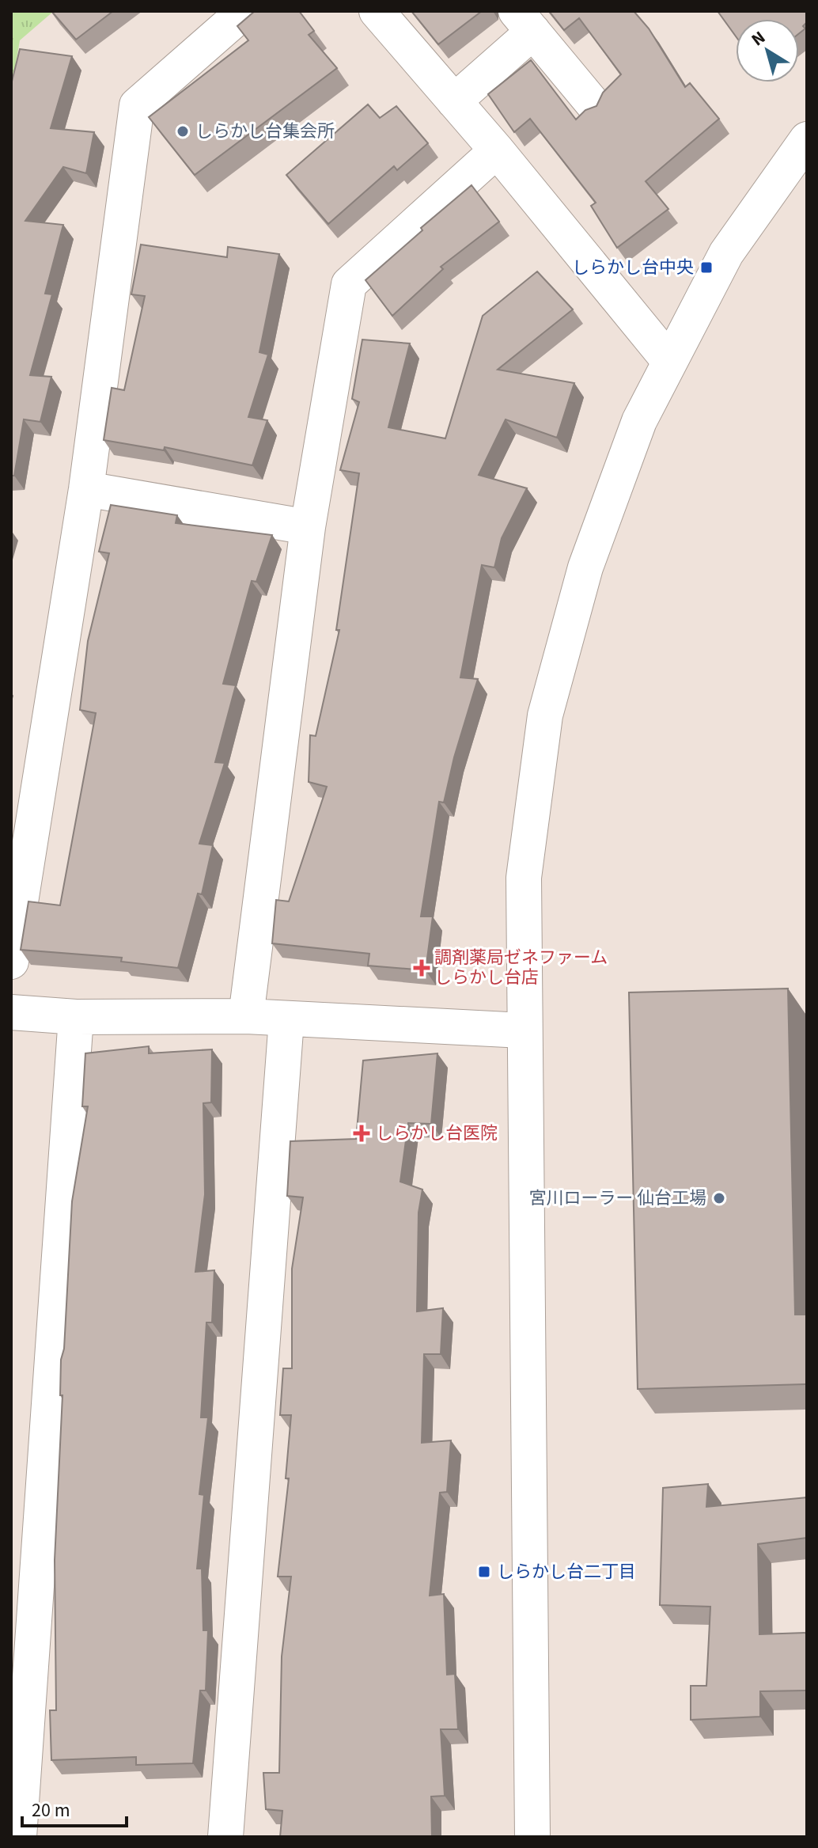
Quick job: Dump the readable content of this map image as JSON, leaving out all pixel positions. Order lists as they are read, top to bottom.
{
  "places": {
    "other": ["しらかし台集会所", "宮川ローラー 仙台工場"],
    "transit": ["しらかし台中央", "しらかし台二丁目"],
    "health": ["調剤薬局ゼネファーム しらかし台店", "しらかし台医院"]
  },
  "scale_bar": "20 m",
  "north": "top left"
}
